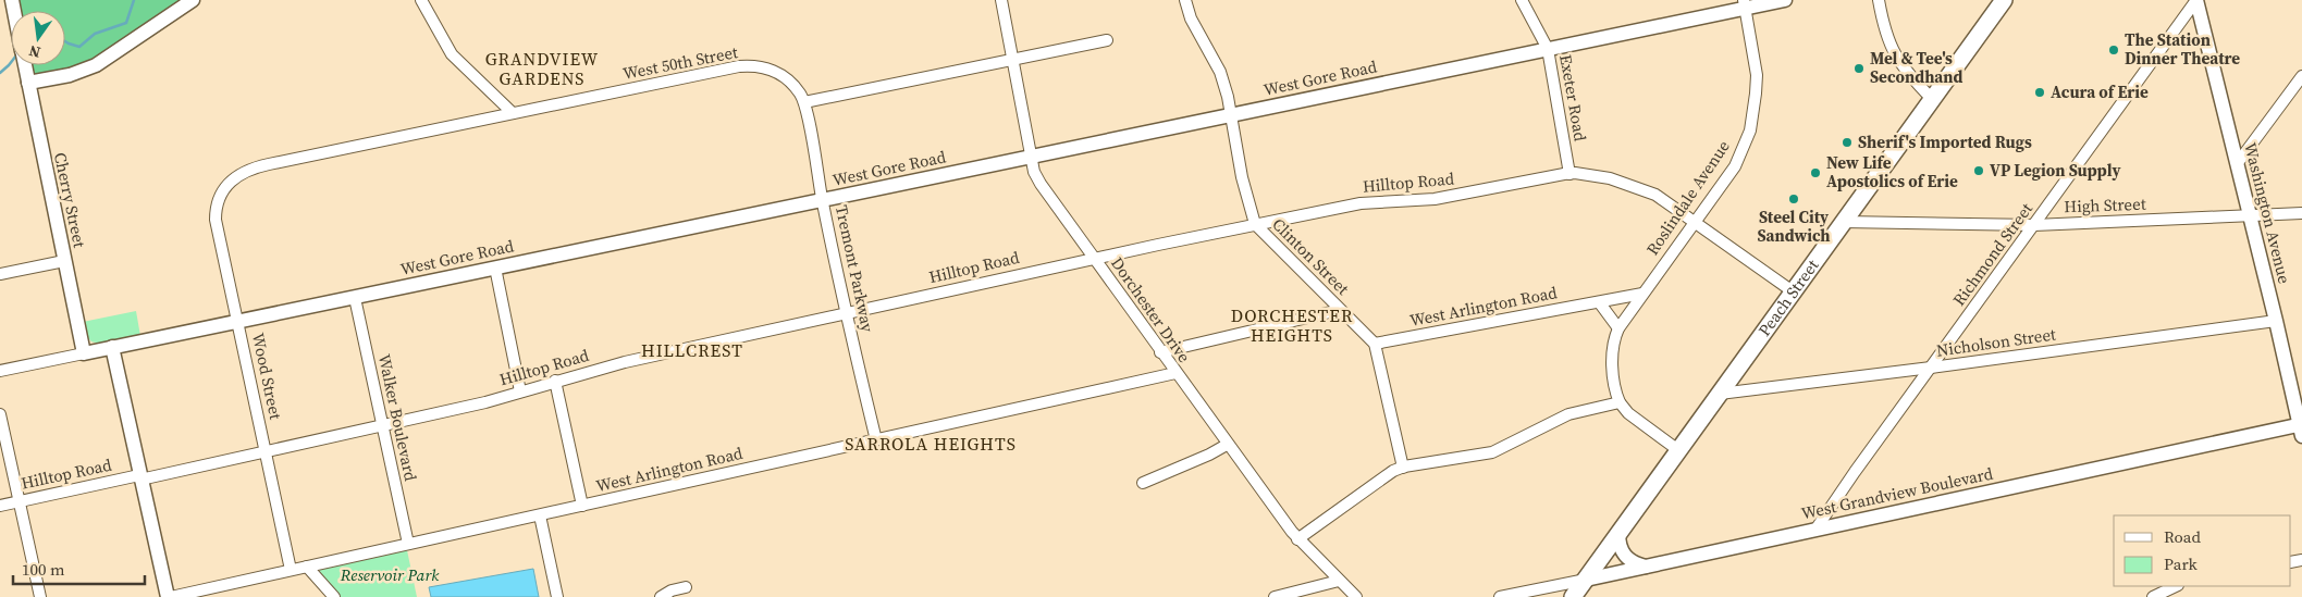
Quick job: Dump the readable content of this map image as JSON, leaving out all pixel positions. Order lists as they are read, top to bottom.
{
  "streets": {
    "main road": ["Peach Street"],
    "street": [
      "West 50th Street",
      "West Gore Road",
      "Exeter Road",
      "Hilltop Road",
      "Roslindale Avenue",
      "Cherry Street",
      "High Street",
      "Washington Avenue",
      "Richmond Street",
      "Clinton Street",
      "Tremont Parkway",
      "West Arlington Road",
      "Dorchester Drive",
      "Nicholson Street",
      "Wood Street",
      "Walker Boulevard",
      "West Grandview Boulevard"
    ]
  },
  "crossings": [
    ["West 50th Street", "Tremont Parkway"],
    ["West 50th Street", "Wood Street"],
    ["West Gore Road", "Exeter Road"],
    ["West Gore Road", "Roslindale Avenue"],
    ["West Gore Road", "Cherry Street"],
    ["West Gore Road", "Clinton Street"],
    ["West Gore Road", "Tremont Parkway"],
    ["West Gore Road", "Dorchester Drive"],
    ["West Gore Road", "Wood Street"],
    ["West Gore Road", "Walker Boulevard"],
    ["Exeter Road", "Hilltop Road"],
    ["Hilltop Road", "Roslindale Avenue"],
    ["Hilltop Road", "Clinton Street"],
    ["Hilltop Road", "Tremont Parkway"],
    ["Hilltop Road", "Peach Street"],
    ["Hilltop Road", "Dorchester Drive"],
    ["Hilltop Road", "Wood Street"],
    ["Hilltop Road", "Walker Boulevard"],
    ["Roslindale Avenue", "West Arlington Road"],
    ["High Street", "Washington Avenue"],
    ["High Street", "Richmond Street"],
    ["High Street", "Peach Street"],
    ["Washington Avenue", "Richmond Street"],
    ["Washington Avenue", "Nicholson Street"],
    ["Washington Avenue", "West Grandview Boulevard"],
    ["Richmond Street", "Nicholson Street"],
    ["Richmond Street", "West Grandview Boulevard"],
    ["Clinton Street", "West Arlington Road"],
    ["Tremont Parkway", "West Arlington Road"],
    ["Peach Street", "Nicholson Street"],
    ["Peach Street", "West Grandview Boulevard"],
    ["West Arlington Road", "Dorchester Drive"],
    ["West Arlington Road", "Wood Street"],
    ["West Arlington Road", "Walker Boulevard"]
  ],
  "districts": [
    "GRANDVIEW GARDENS",
    "DORCHESTER HEIGHTS",
    "HILLCREST",
    "SARROLA HEIGHTS"
  ],
  "parks": ["Reservoir Park"],
  "places": [
    "The Station Dinner Theatre",
    "Mel & Tee's Secondhand",
    "Acura of Erie",
    "Sherif's Imported Rugs",
    "VP Legion Supply",
    "New Life Apostolics of Erie",
    "Steel City Sandwich"
  ],
  "legend": ["Road", "Park"],
  "scale_bar": "100 m",
  "north": "bottom"
}
